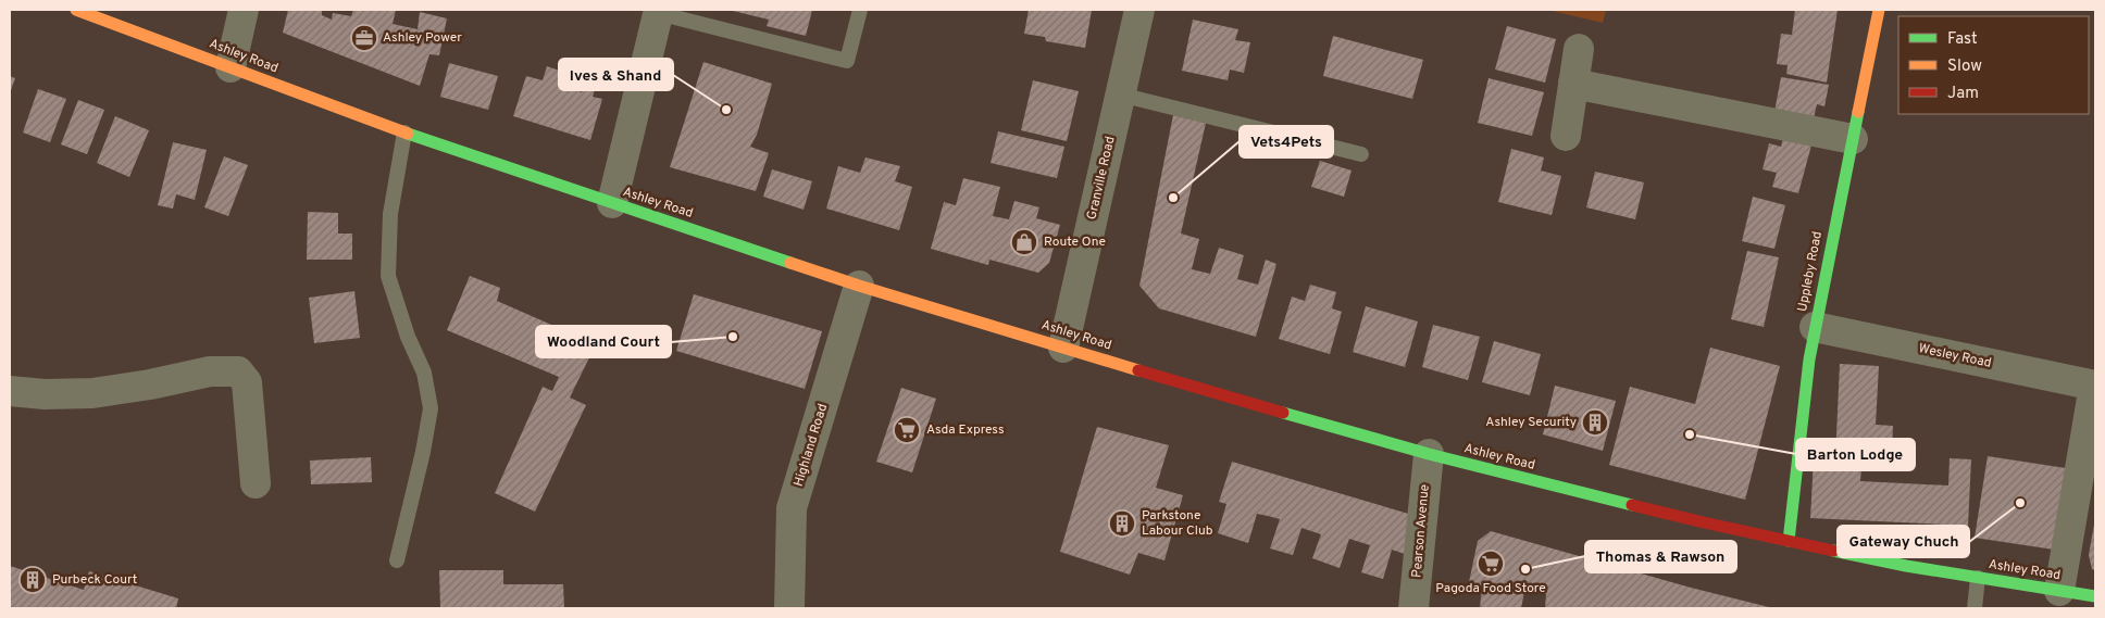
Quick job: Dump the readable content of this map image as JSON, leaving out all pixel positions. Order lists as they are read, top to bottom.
{
  "streets": {
    "main road": ["Ashley Road", "Uppleby Road"],
    "street": [
      "Granville Road",
      "Wesley Road",
      "Highland Road",
      "Pearson Avenue"
    ]
  },
  "crossings": [
    ["Ashley Road", "Granville Road"],
    ["Ashley Road", "Uppleby Road"],
    ["Ashley Road", "Wesley Road"],
    ["Ashley Road", "Highland Road"],
    ["Ashley Road", "Pearson Avenue"],
    ["Uppleby Road", "Wesley Road"]
  ],
  "places": {
    "office": ["Ashley Power"],
    "other": [
      "Ives & Shand",
      "Vets4Pets",
      "Woodland Court",
      "Barton Lodge",
      "Gateway Chuch",
      "Thomas & Rawson"
    ],
    "shop": ["Route One"],
    "building": ["Ashley Security", "Parkstone Labour Club", "Purbeck Court"],
    "supermarket": ["Asda Express", "Pagoda Food Store"]
  },
  "legend": ["Fast", "Slow", "Jam"]
}
